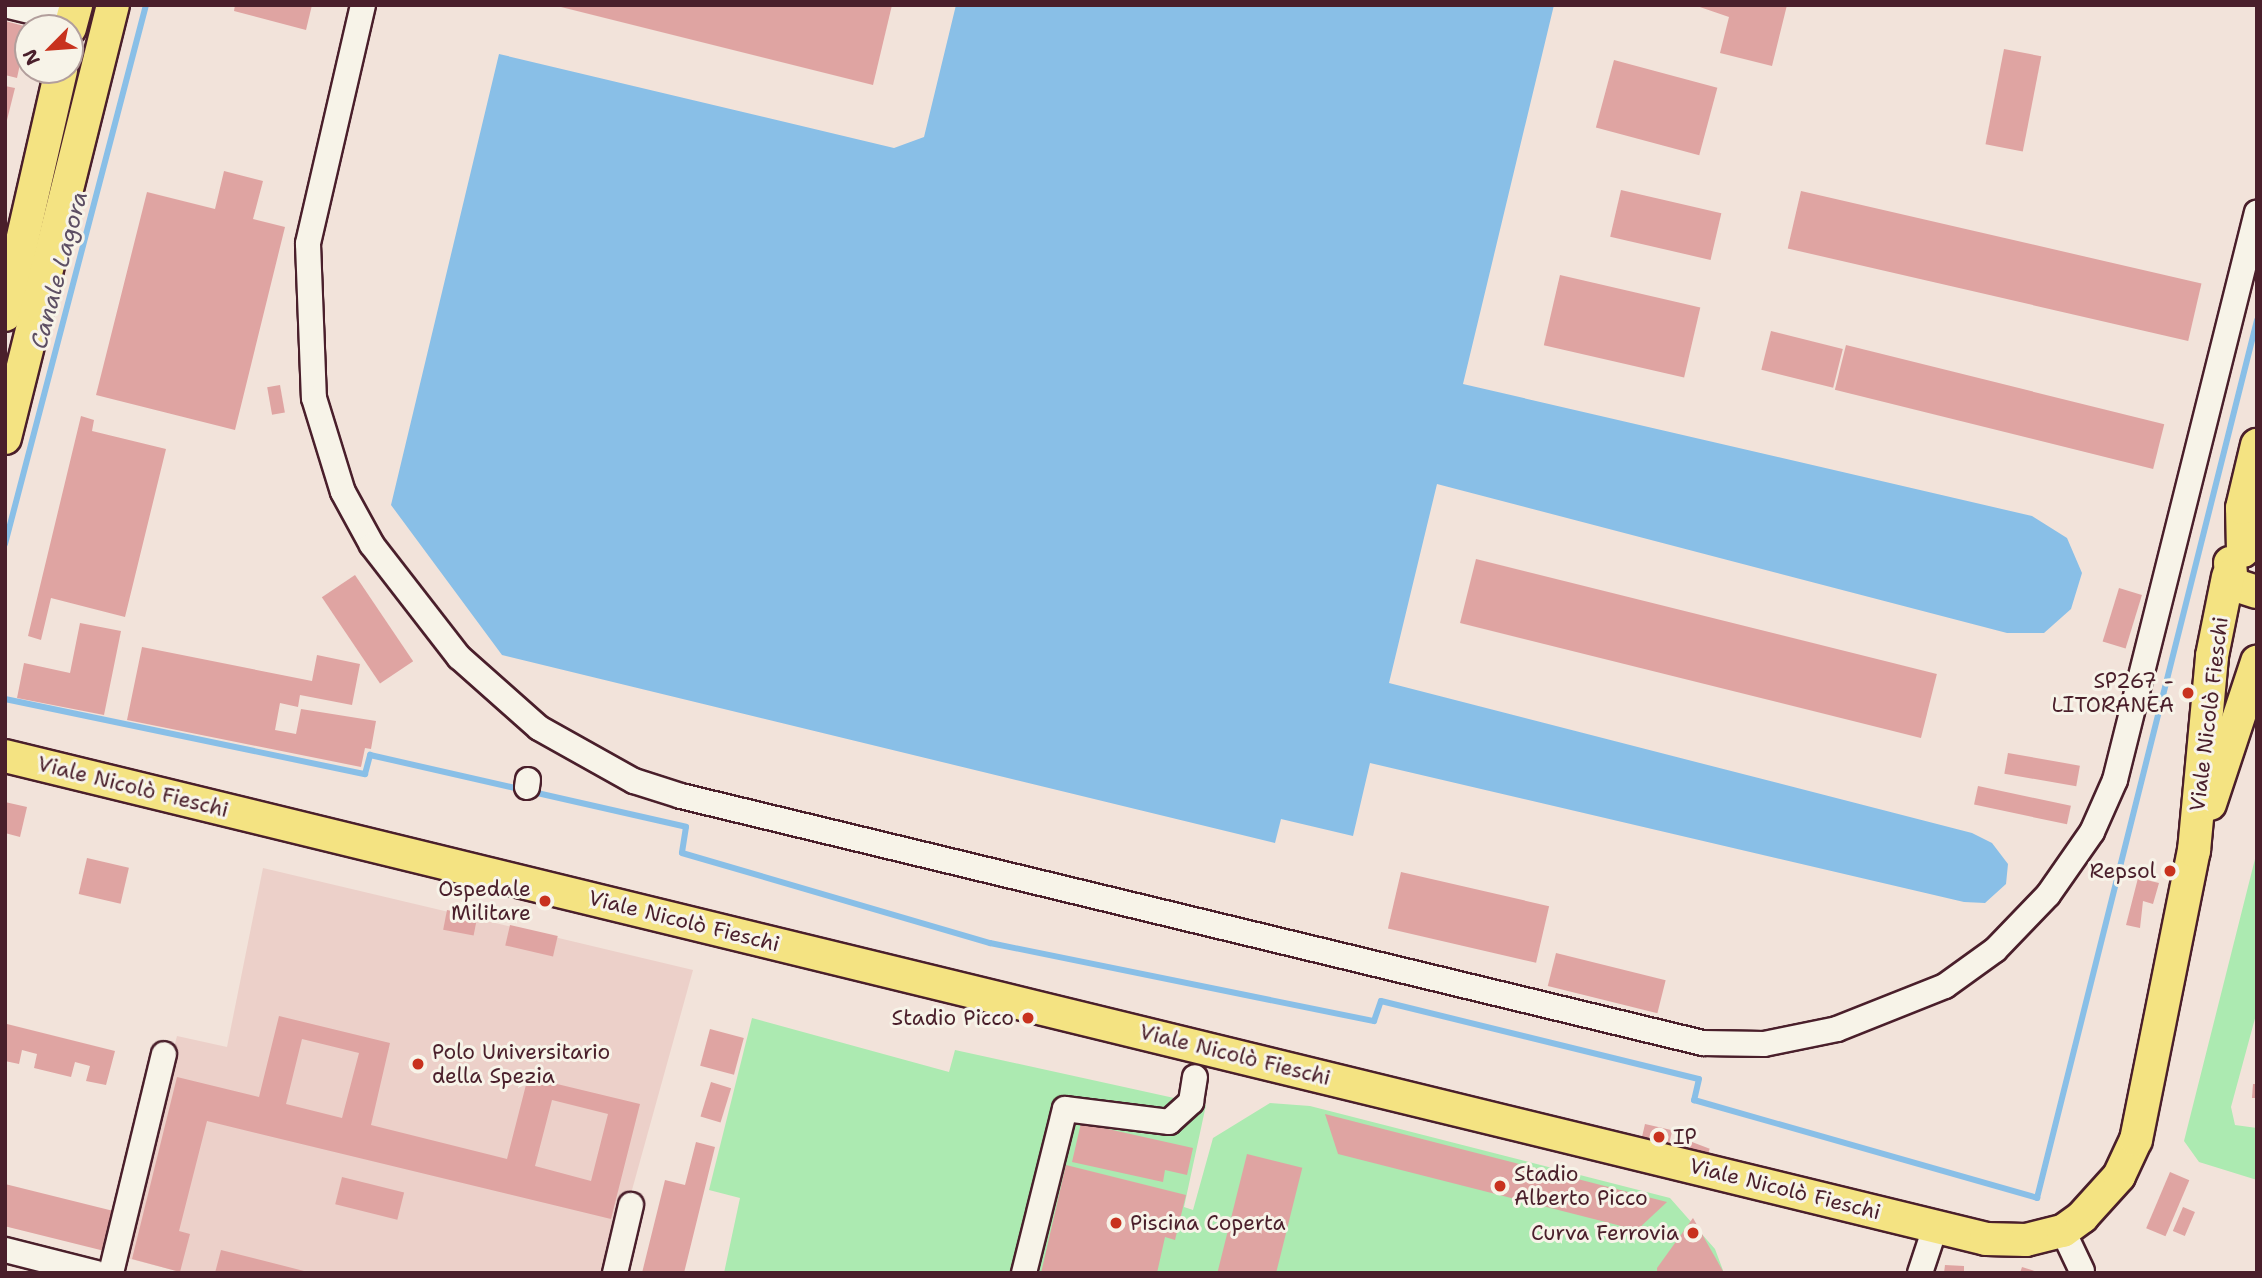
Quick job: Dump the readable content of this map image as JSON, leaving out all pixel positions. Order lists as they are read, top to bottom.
{
  "streets": {
    "main road": ["Viale Nicolò Fieschi"]
  },
  "water": ["Canale Lagora"],
  "places": [
    "SP267 - LITORANEA",
    "Repsol",
    "Ospedale Militare",
    "Stadio Picco",
    "Polo Universitario della Spezia",
    "IP",
    "Stadio Alberto Picco",
    "Piscina Coperta",
    "Curva Ferrovia"
  ],
  "north": "bottom left"
}
